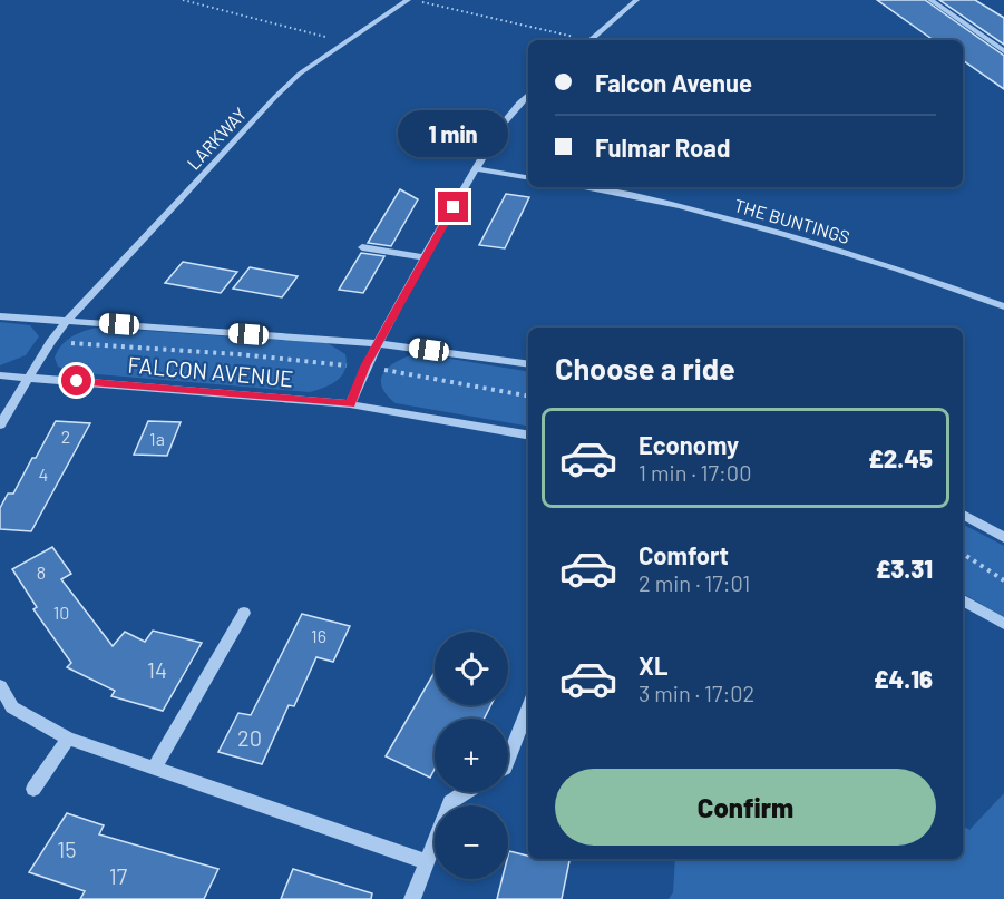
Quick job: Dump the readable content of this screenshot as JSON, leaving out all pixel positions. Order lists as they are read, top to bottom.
{
  "streets": {
    "street": ["LARKWAY", "THE BUNTINGS", "FALCON AVENUE"]
  },
  "crossings": [
    ["LARKWAY", "FALCON AVENUE"]
  ],
  "house_numbers": [
    "2",
    "1a",
    "4",
    "8",
    "10",
    "16",
    "14",
    "20",
    "15",
    "17"
  ],
  "page": {
    "banner": ["Falcon Avenue", "Fulmar Road"],
    "bubble": "1 min",
    "heading": "Choose a ride",
    "list": [
      {
        "name": "Economy",
        "note": "1 min · 17:00",
        "value": "£2.45"
      },
      {
        "name": "Comfort",
        "note": "2 min · 17:01",
        "value": "£3.31"
      },
      {
        "name": "XL",
        "note": "3 min · 17:02",
        "value": "£4.16"
      }
    ],
    "map_buttons": ["+", "−"],
    "buttons": "Confirm"
  }
}
